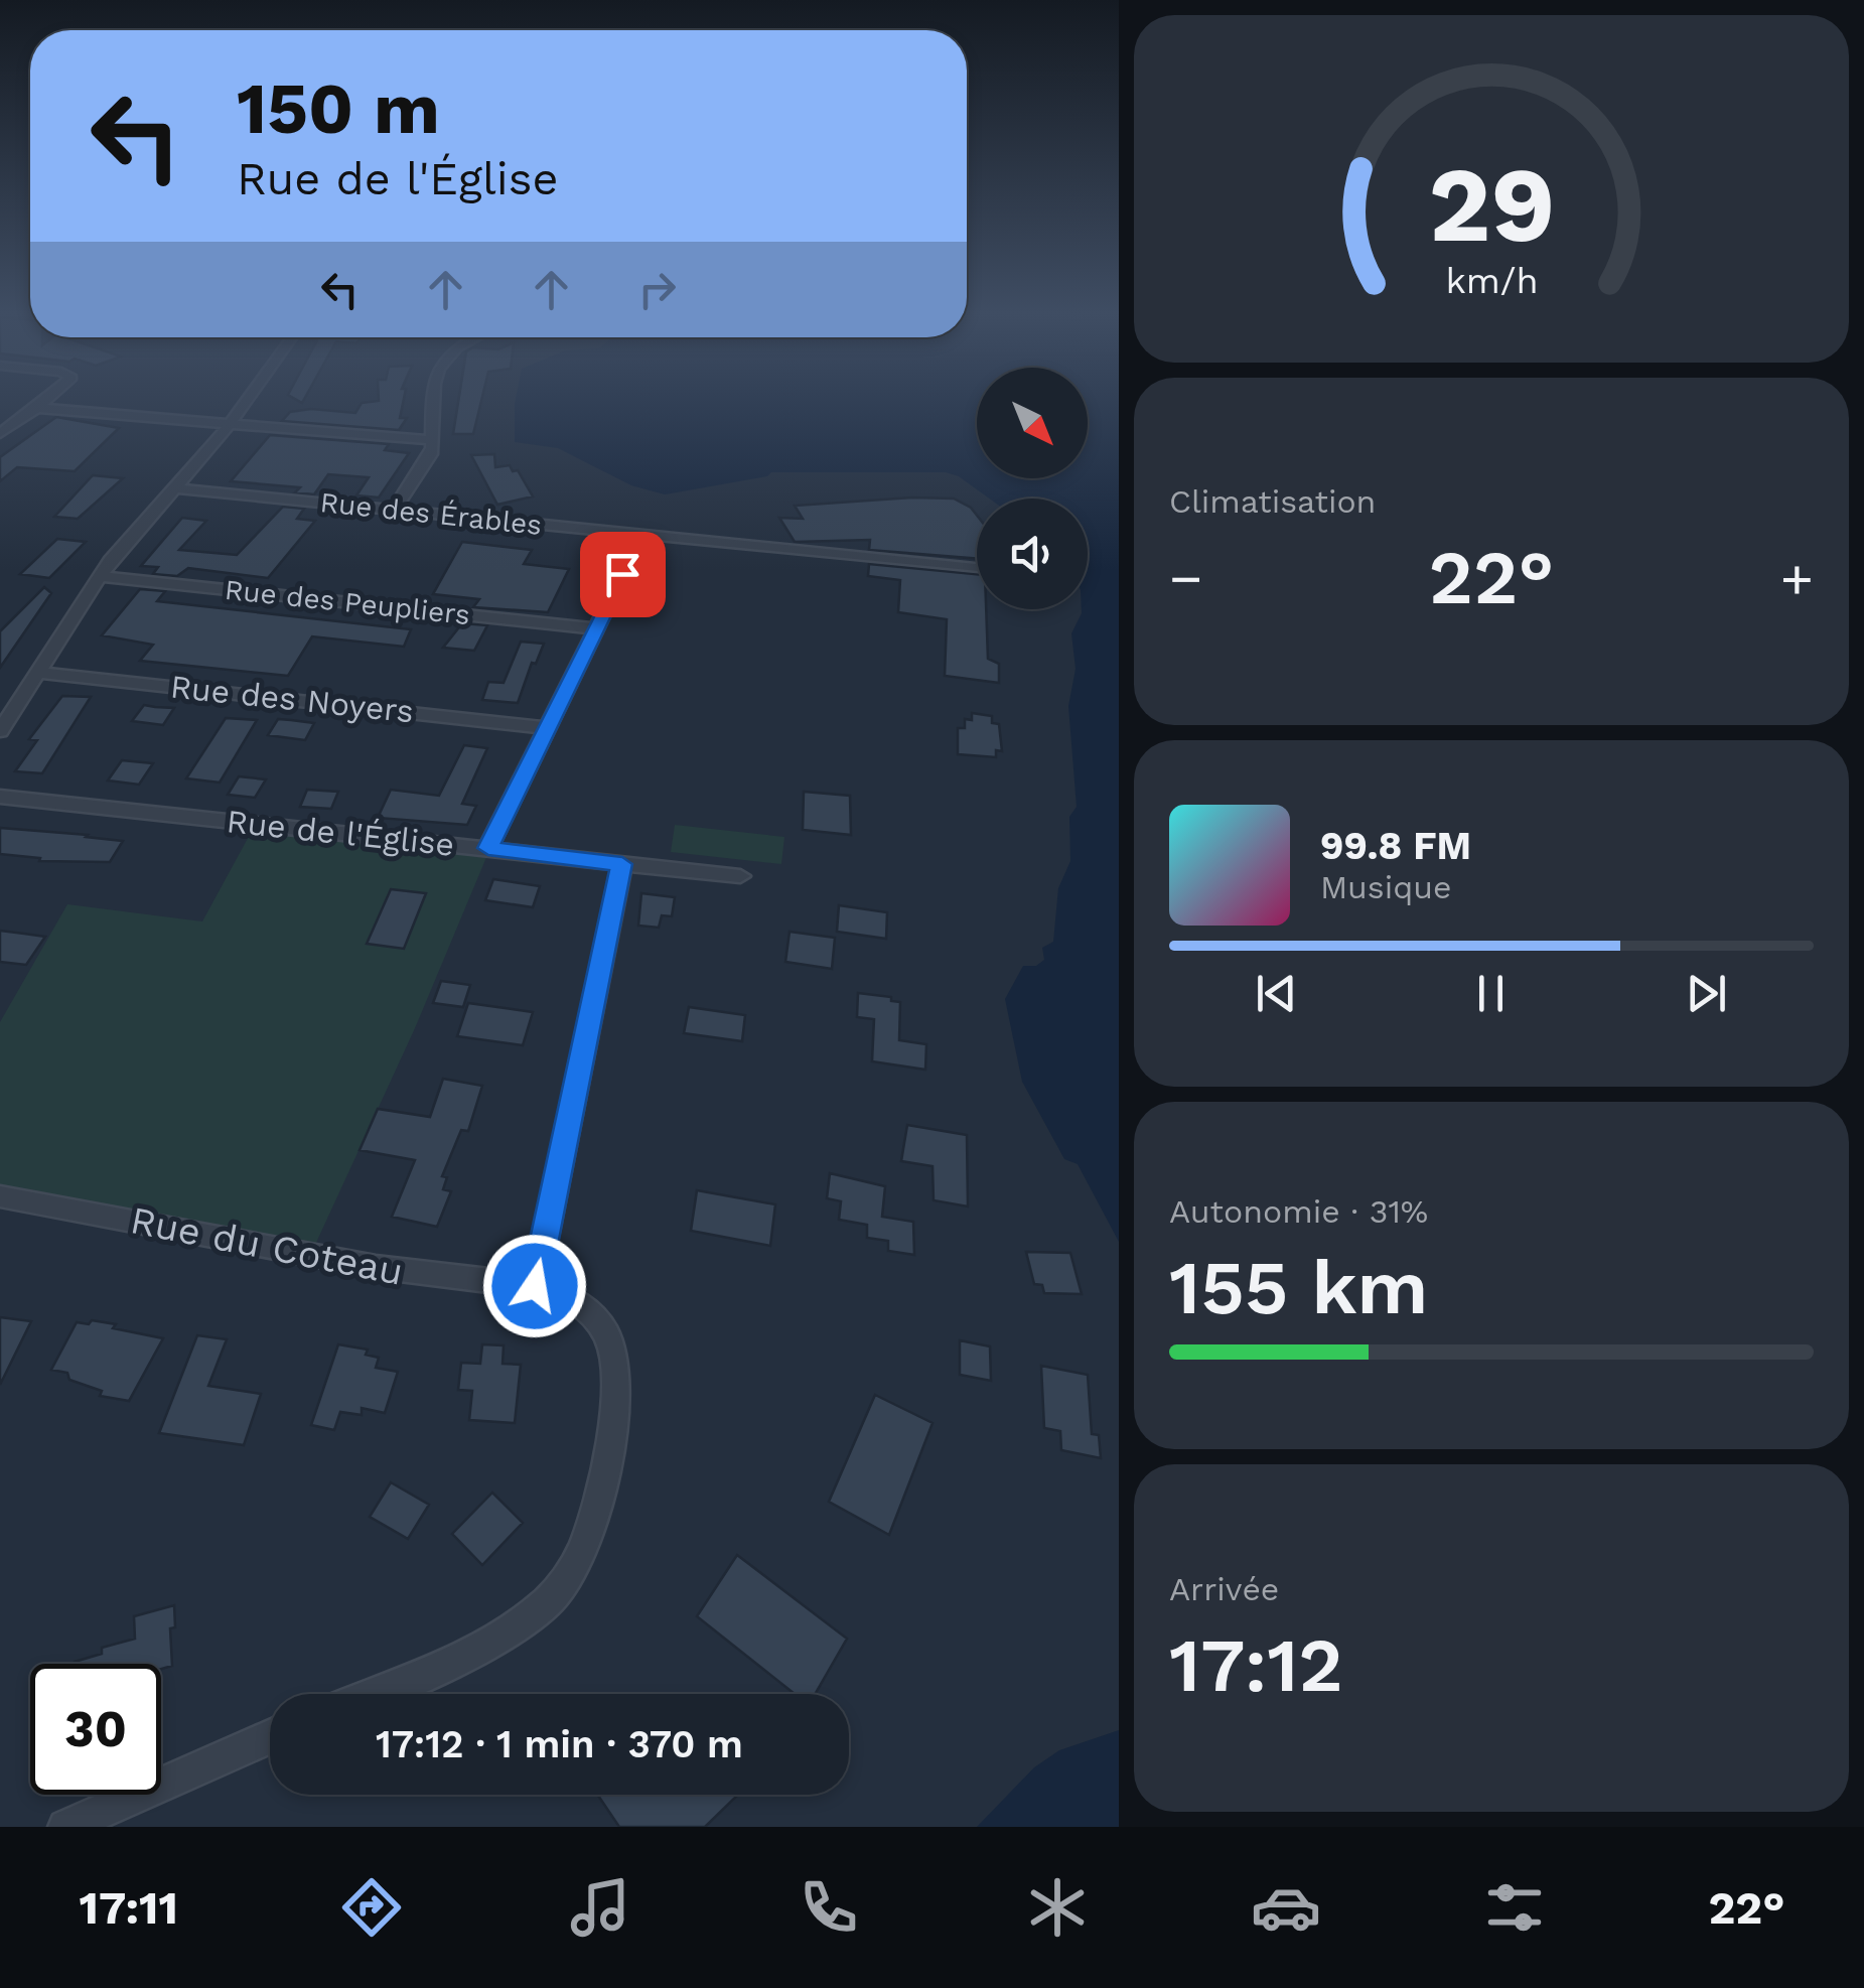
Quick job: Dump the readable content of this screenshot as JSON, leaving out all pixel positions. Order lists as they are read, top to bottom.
{
  "streets": {
    "street": [
      "Rue des Érables",
      "Rue des Peupliers",
      "Rue des Noyers",
      "Rue de l'Église",
      "Rue du Coteau"
    ]
  },
  "north": "bottom right",
  "page": {
    "turn": ["150 m", "Rue de l'Église"],
    "tile": [
      "Climatisation",
      ["Autonomie · 31%", "155 km"],
      ["Arrivée", "17:12"]
    ],
    "heat": ["−", "22°", "+"],
    "song": ["99.8 FM", "Musique"],
    "limit": "30",
    "trip": "17:12 · 1 min · 370 m",
    "tabs": ["17:11", "22°"],
    "gauge": ["29", "km/h"]
  }
}
